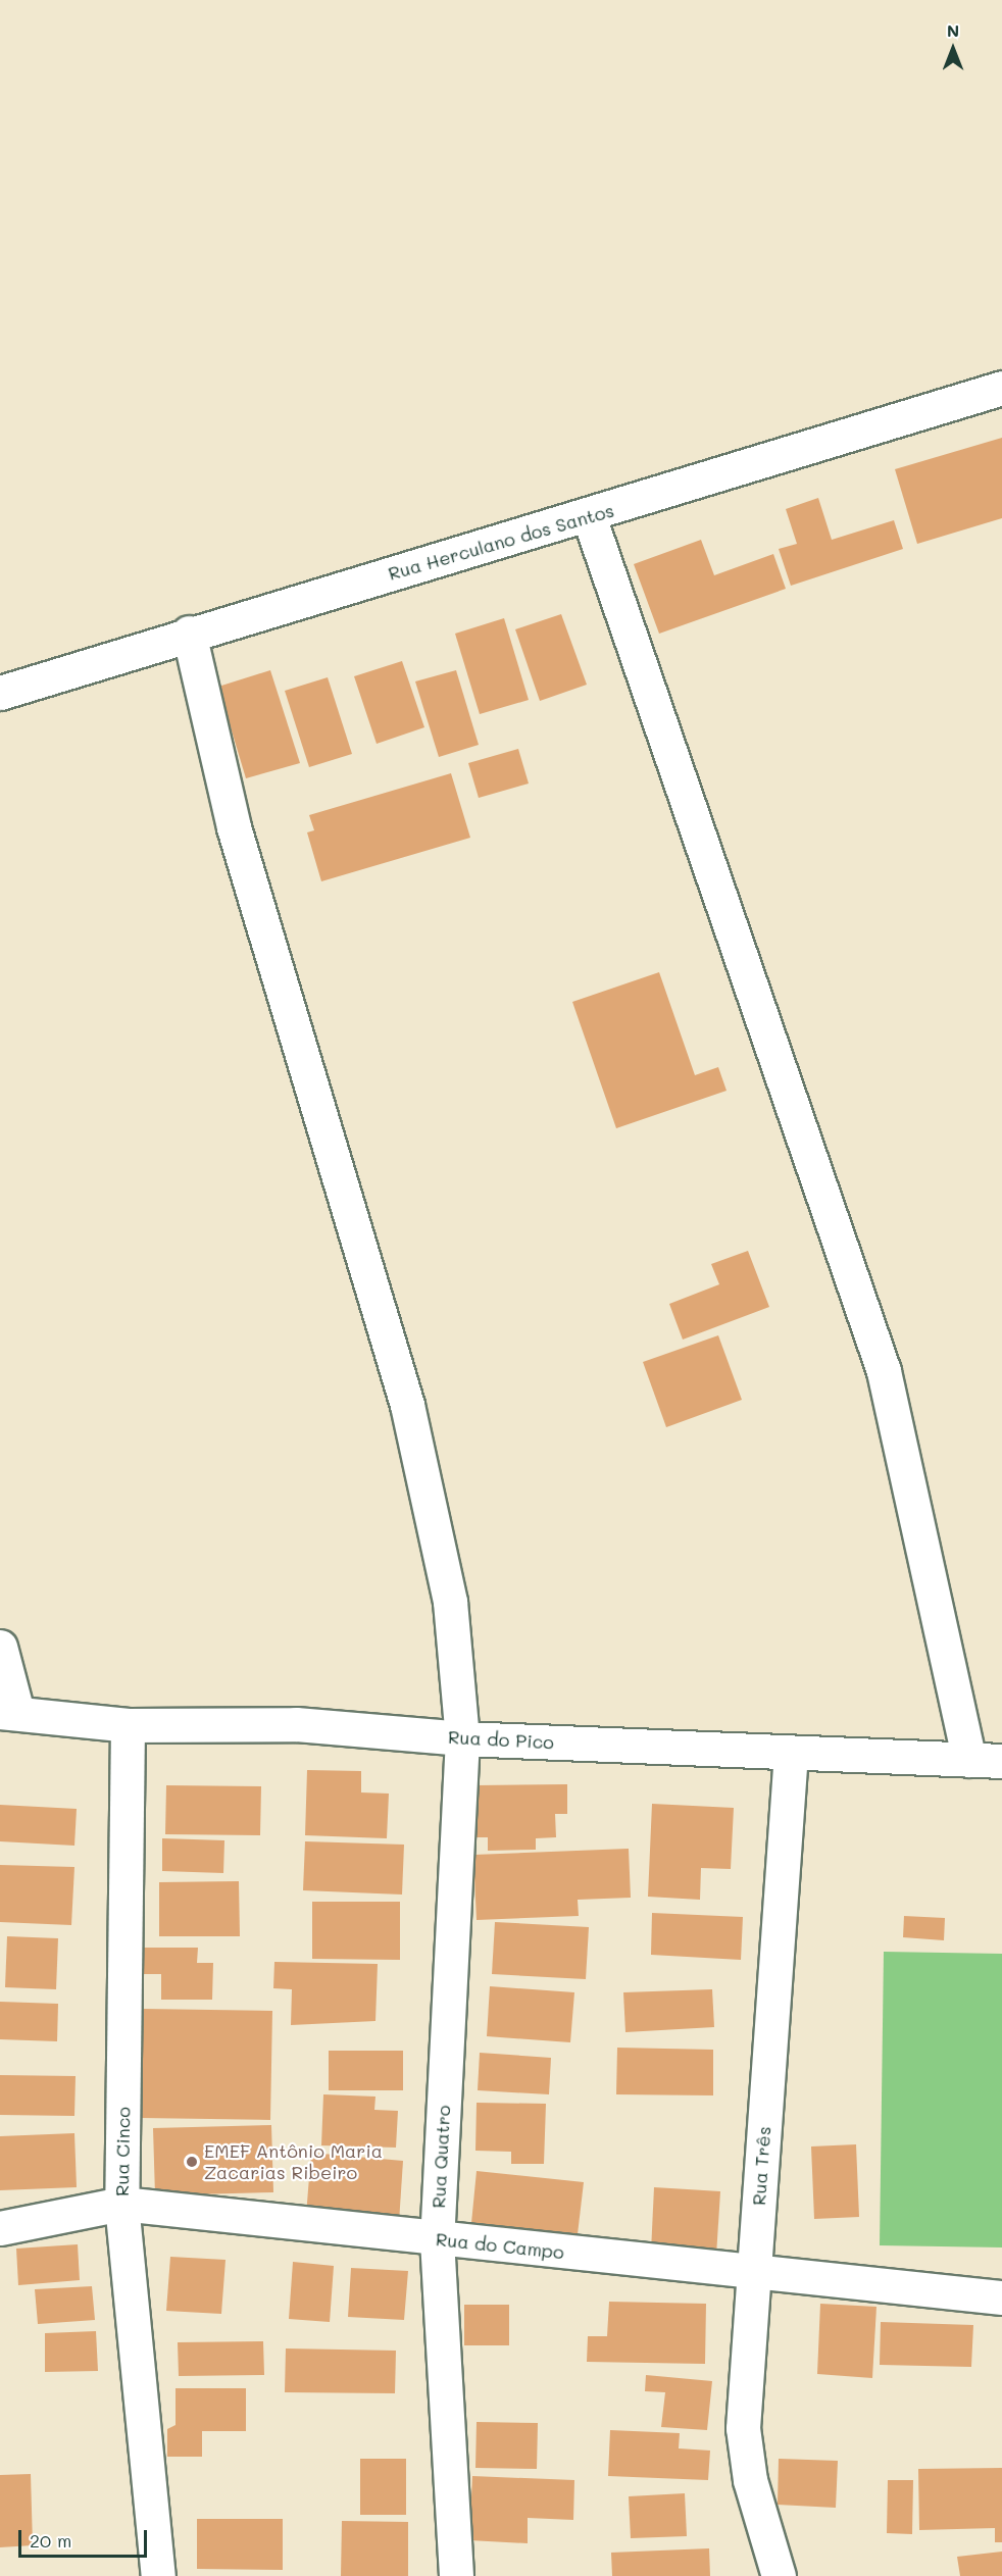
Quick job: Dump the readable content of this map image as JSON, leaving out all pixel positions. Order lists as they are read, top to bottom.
{
  "streets": {
    "street": [
      "Rua Herculano dos Santos",
      "Rua do Pico",
      "Rua Cinco",
      "Rua Quatro",
      "Rua Três",
      "Rua do Campo"
    ]
  },
  "crossings": [
    ["Rua Herculano dos Santos", "Rua Quatro"],
    ["Rua do Pico", "Rua Cinco"],
    ["Rua do Pico", "Rua Quatro"],
    ["Rua do Pico", "Rua Três"],
    ["Rua Cinco", "Rua do Campo"],
    ["Rua Quatro", "Rua do Campo"],
    ["Rua Três", "Rua do Campo"]
  ],
  "places": ["EMEF Antônio Maria Zacarias Ribeiro"],
  "scale_bar": "20 m",
  "north": "top"
}
